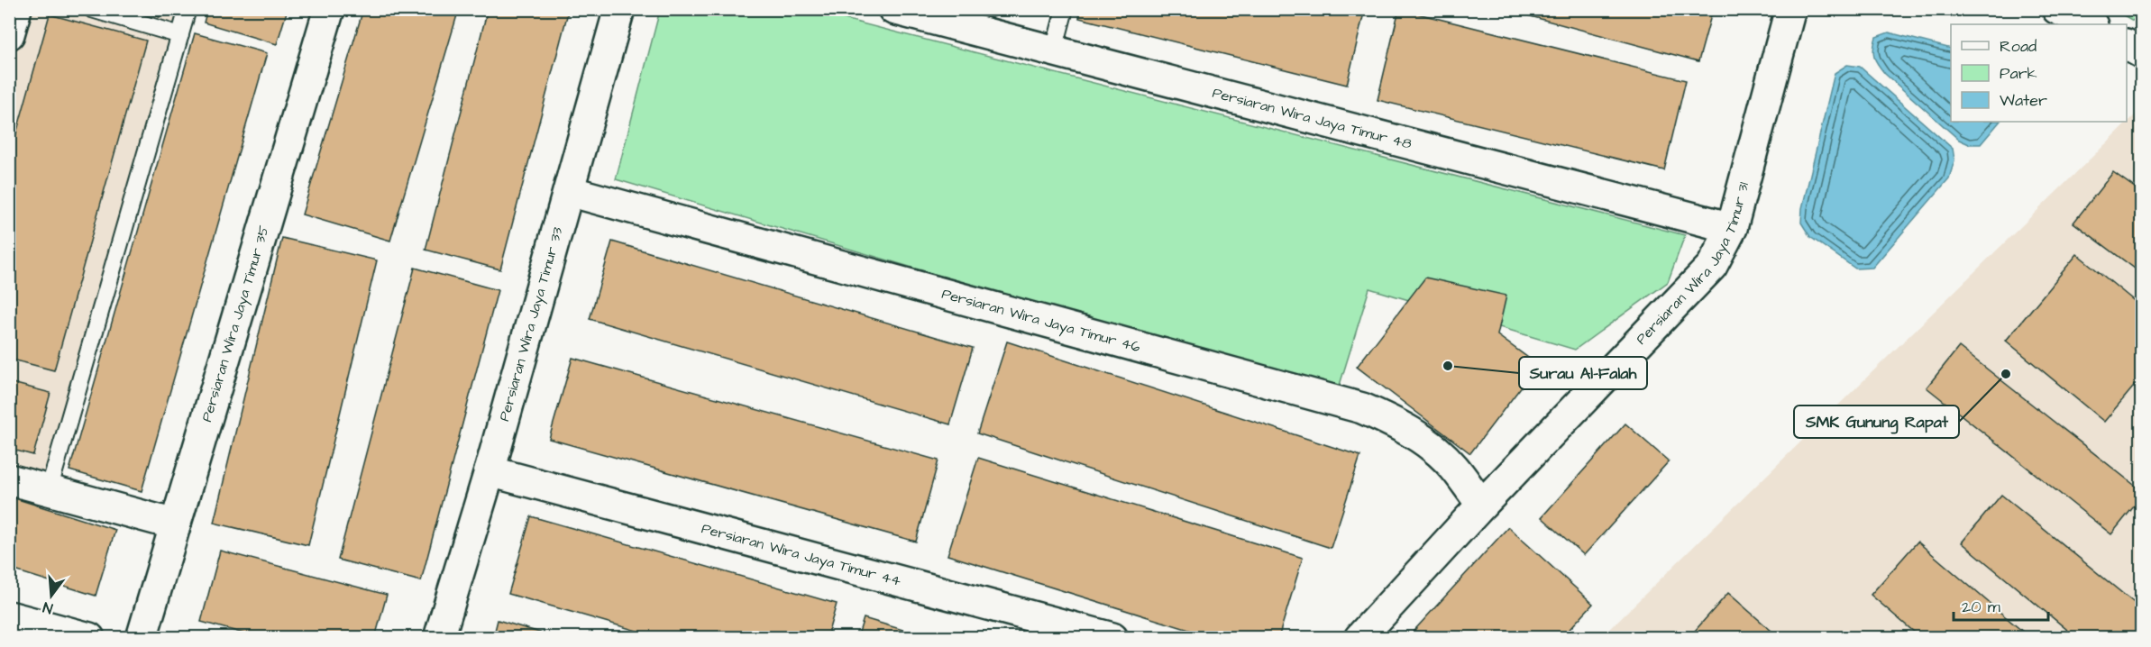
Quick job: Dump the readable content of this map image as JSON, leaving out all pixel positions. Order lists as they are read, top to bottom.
{
  "streets": {
    "street": [
      "Persiaran Wira Jaya Timur 48",
      "Persiaran Wira Jaya Timur 31",
      "Persiaran Wira Jaya Timur 46",
      "Persiaran Wira Jaya Timur 35",
      "Persiaran Wira Jaya Timur 33",
      "Persiaran Wira Jaya Timur 44"
    ]
  },
  "crossings": [
    ["Persiaran Wira Jaya Timur 48", "Persiaran Wira Jaya Timur 31"],
    ["Persiaran Wira Jaya Timur 31", "Persiaran Wira Jaya Timur 46"],
    ["Persiaran Wira Jaya Timur 46", "Persiaran Wira Jaya Timur 33"],
    ["Persiaran Wira Jaya Timur 33", "Persiaran Wira Jaya Timur 44"]
  ],
  "places": ["Surau Al-Falah", "SMK Gunung Rapat"],
  "legend": ["Road", "Park", "Water"],
  "scale_bar": "20 m",
  "north": "bottom"
}
